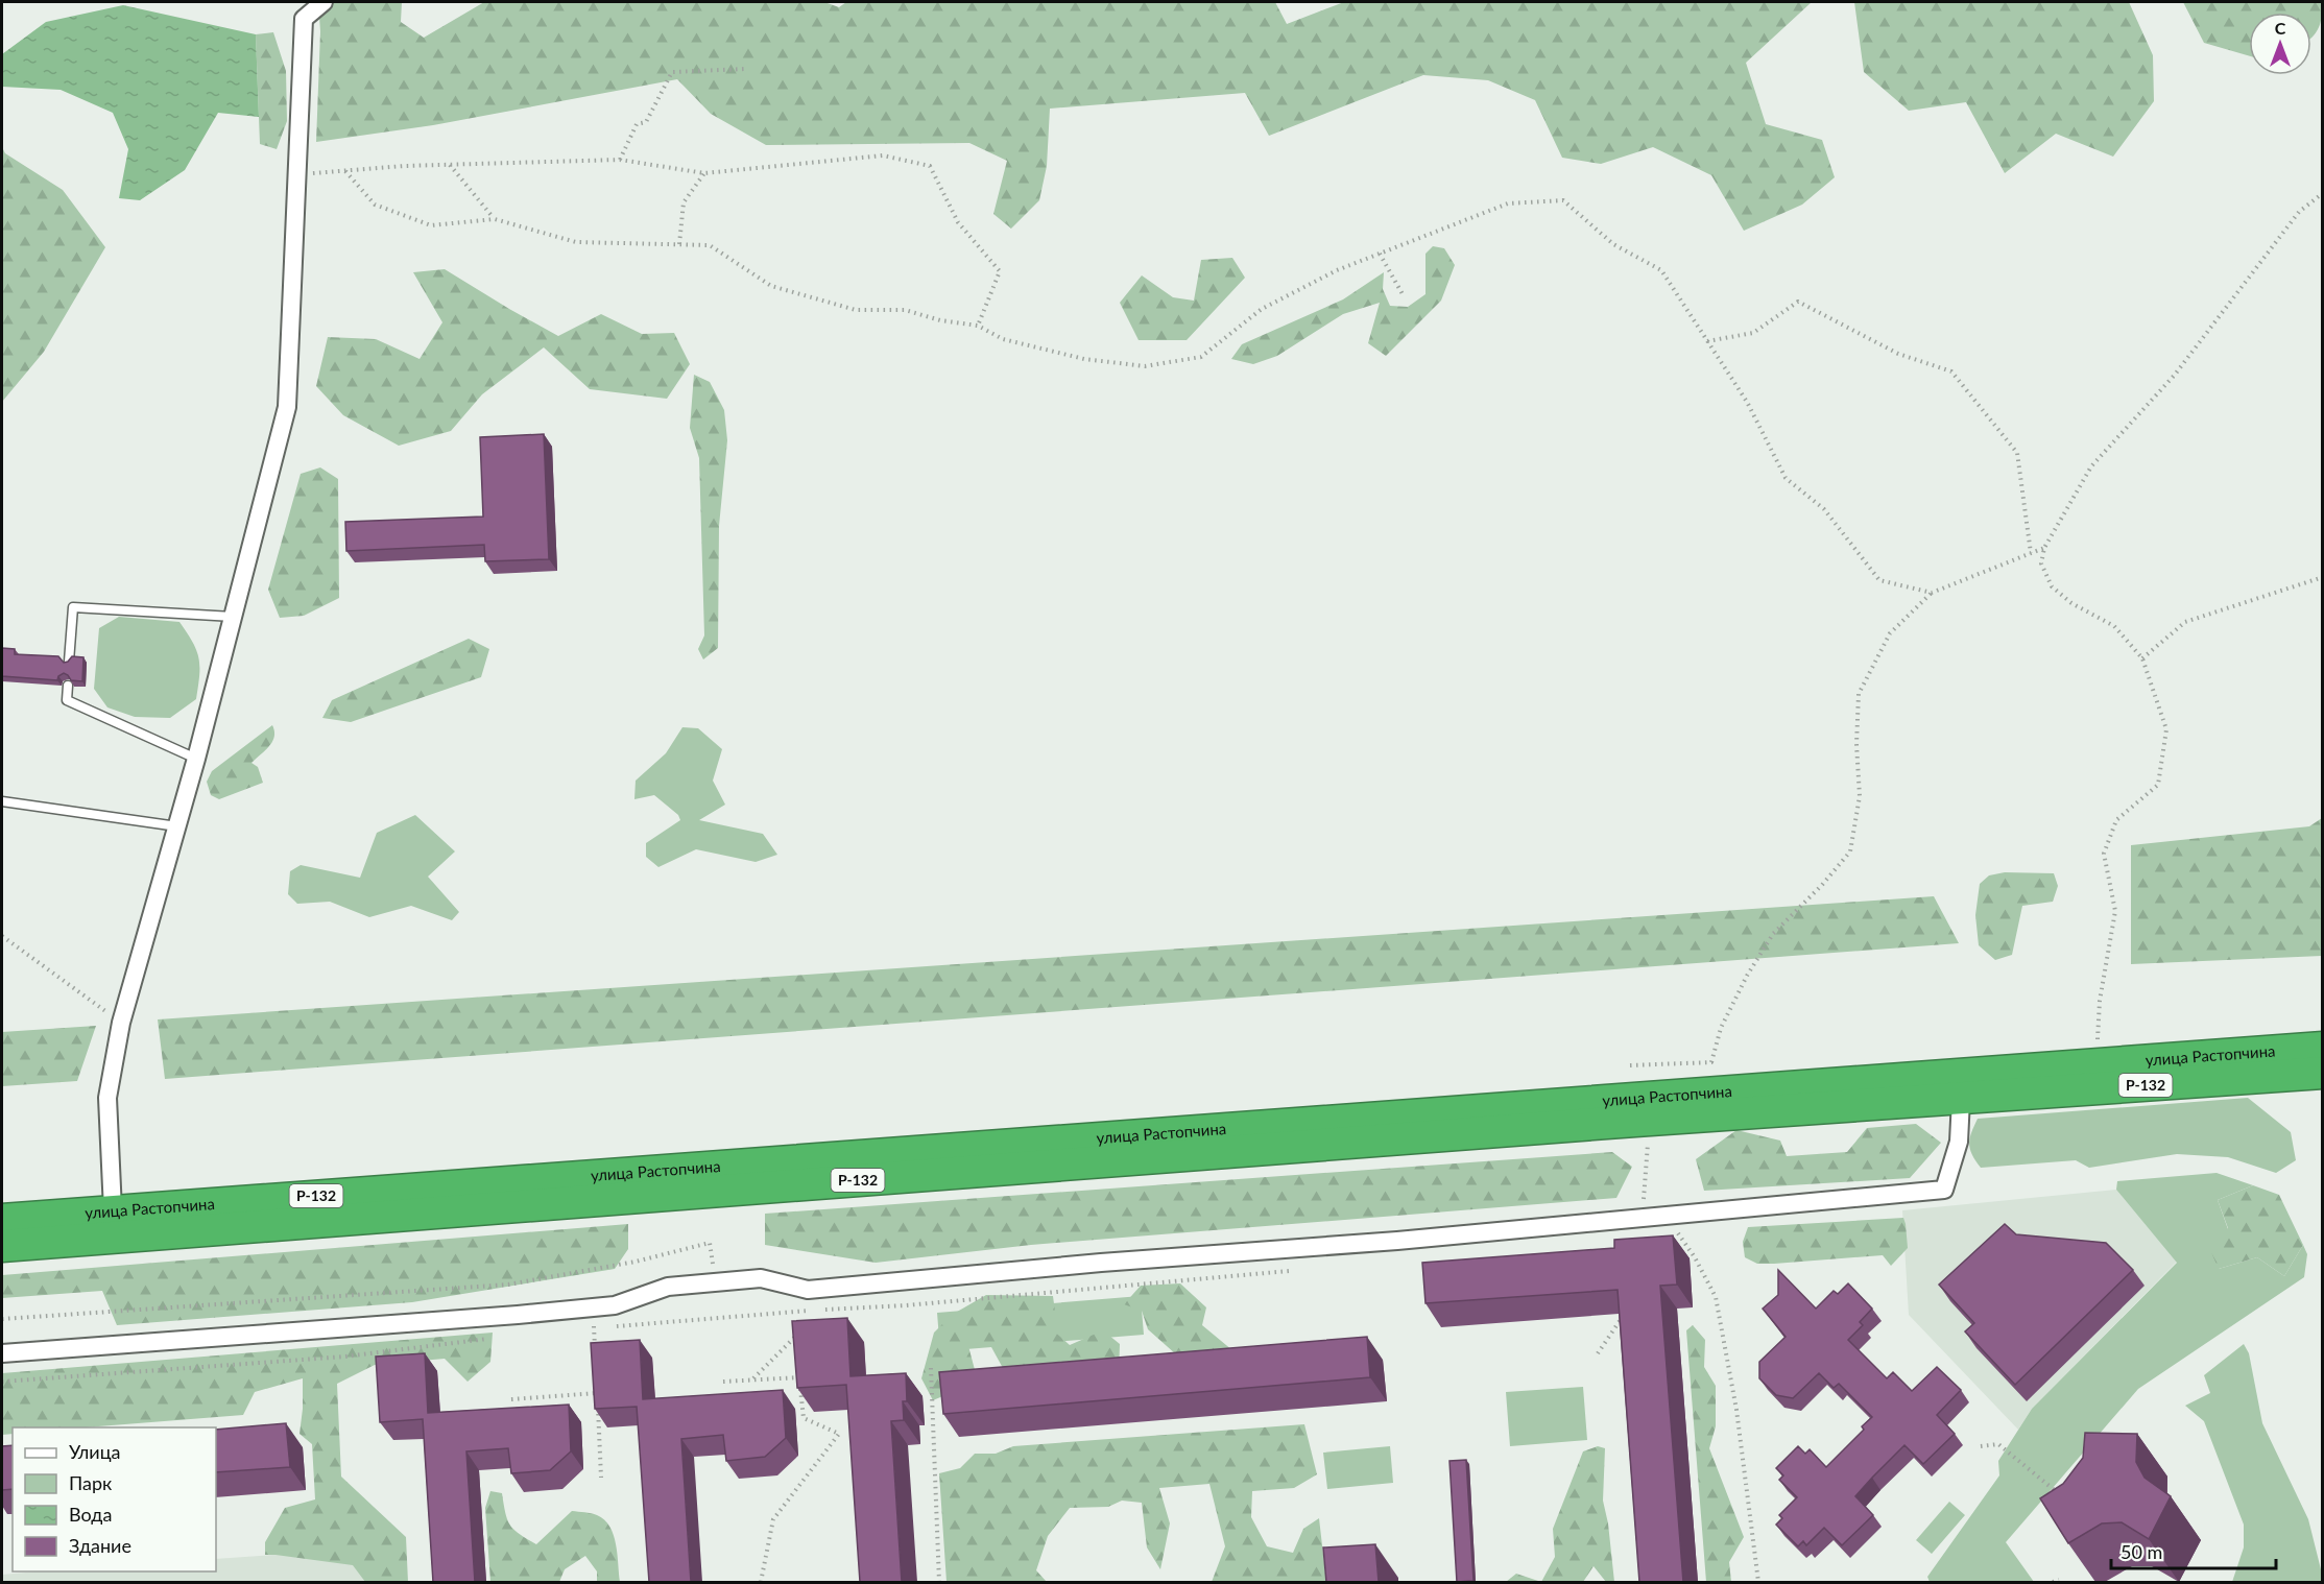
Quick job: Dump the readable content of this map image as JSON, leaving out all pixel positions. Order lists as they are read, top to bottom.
{
  "streets": {
    "highway": ["улица Растопчина", "Р-132"]
  },
  "legend": [
    "Улица",
    "Парк",
    "Вода",
    "Здание"
  ],
  "scale_bar": "50 m",
  "north": "top"
}
